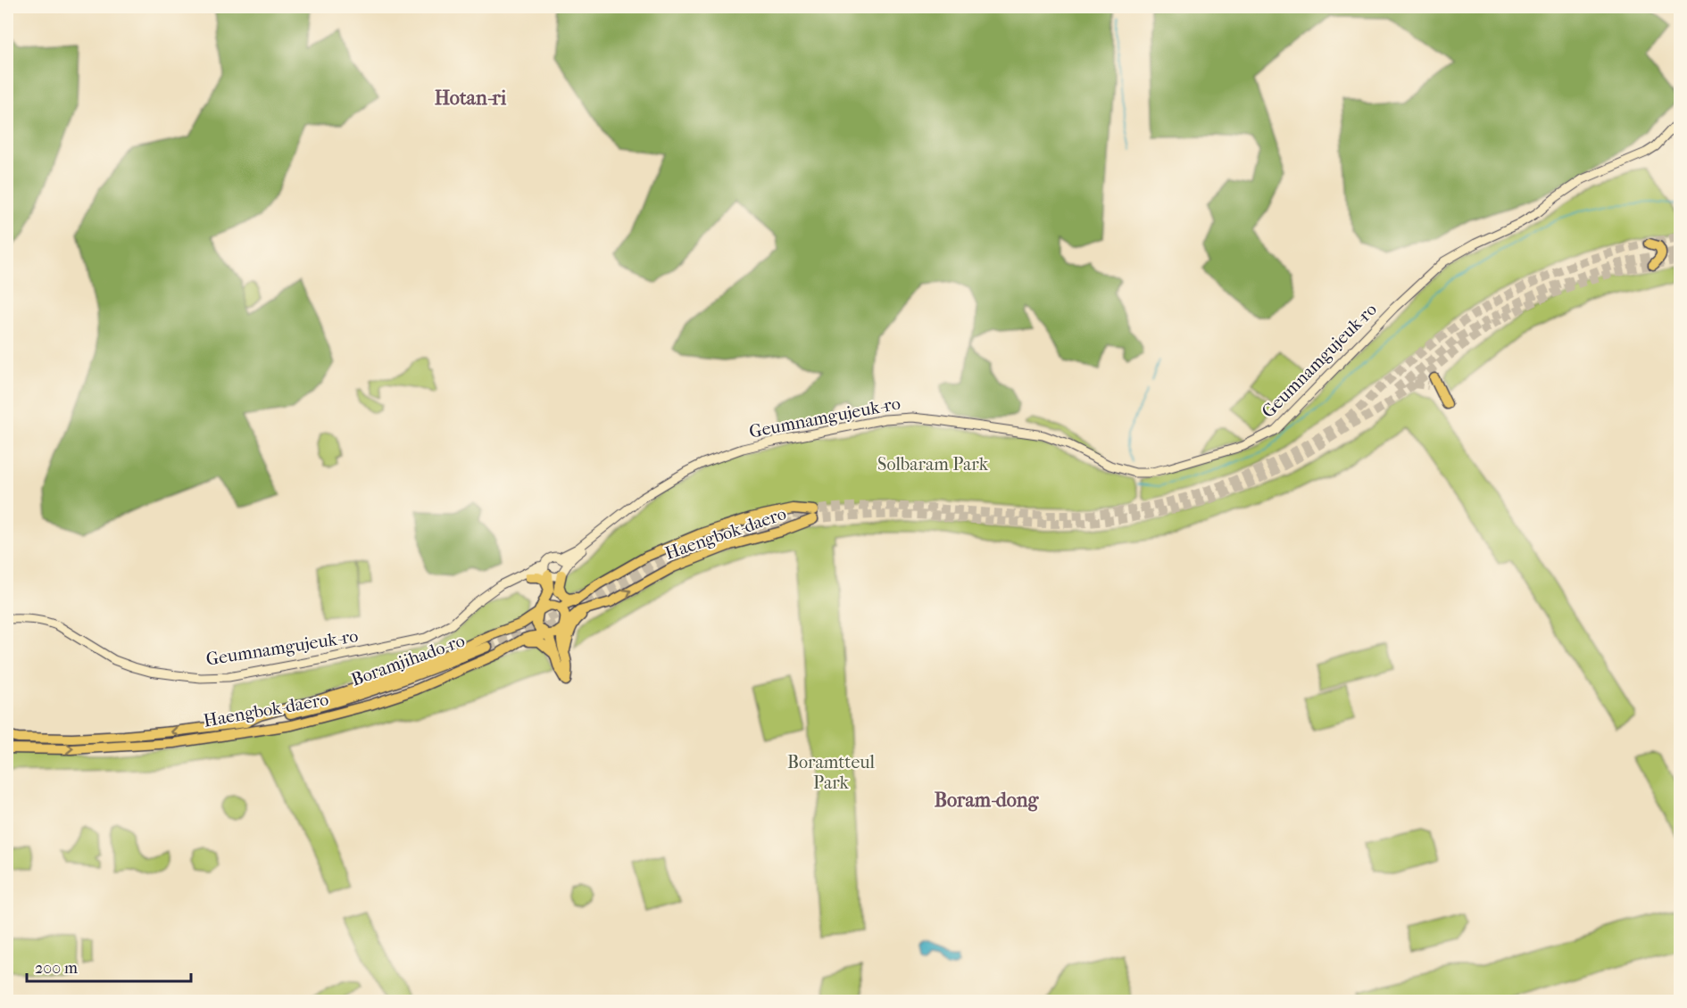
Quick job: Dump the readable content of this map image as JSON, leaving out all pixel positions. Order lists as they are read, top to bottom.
{
  "streets": {
    "highway": ["Haengbok-daero", "Boramjihado-ro"],
    "main road": ["Geumnamgujeuk-ro"]
  },
  "crossings": [
    ["Haengbok-daero", "Boramjihado-ro"]
  ],
  "districts": ["Hotan-ri", "Boram-dong"],
  "parks": ["Solbaram Park", "Boramtteul Park"],
  "scale_bar": "200 m"
}
